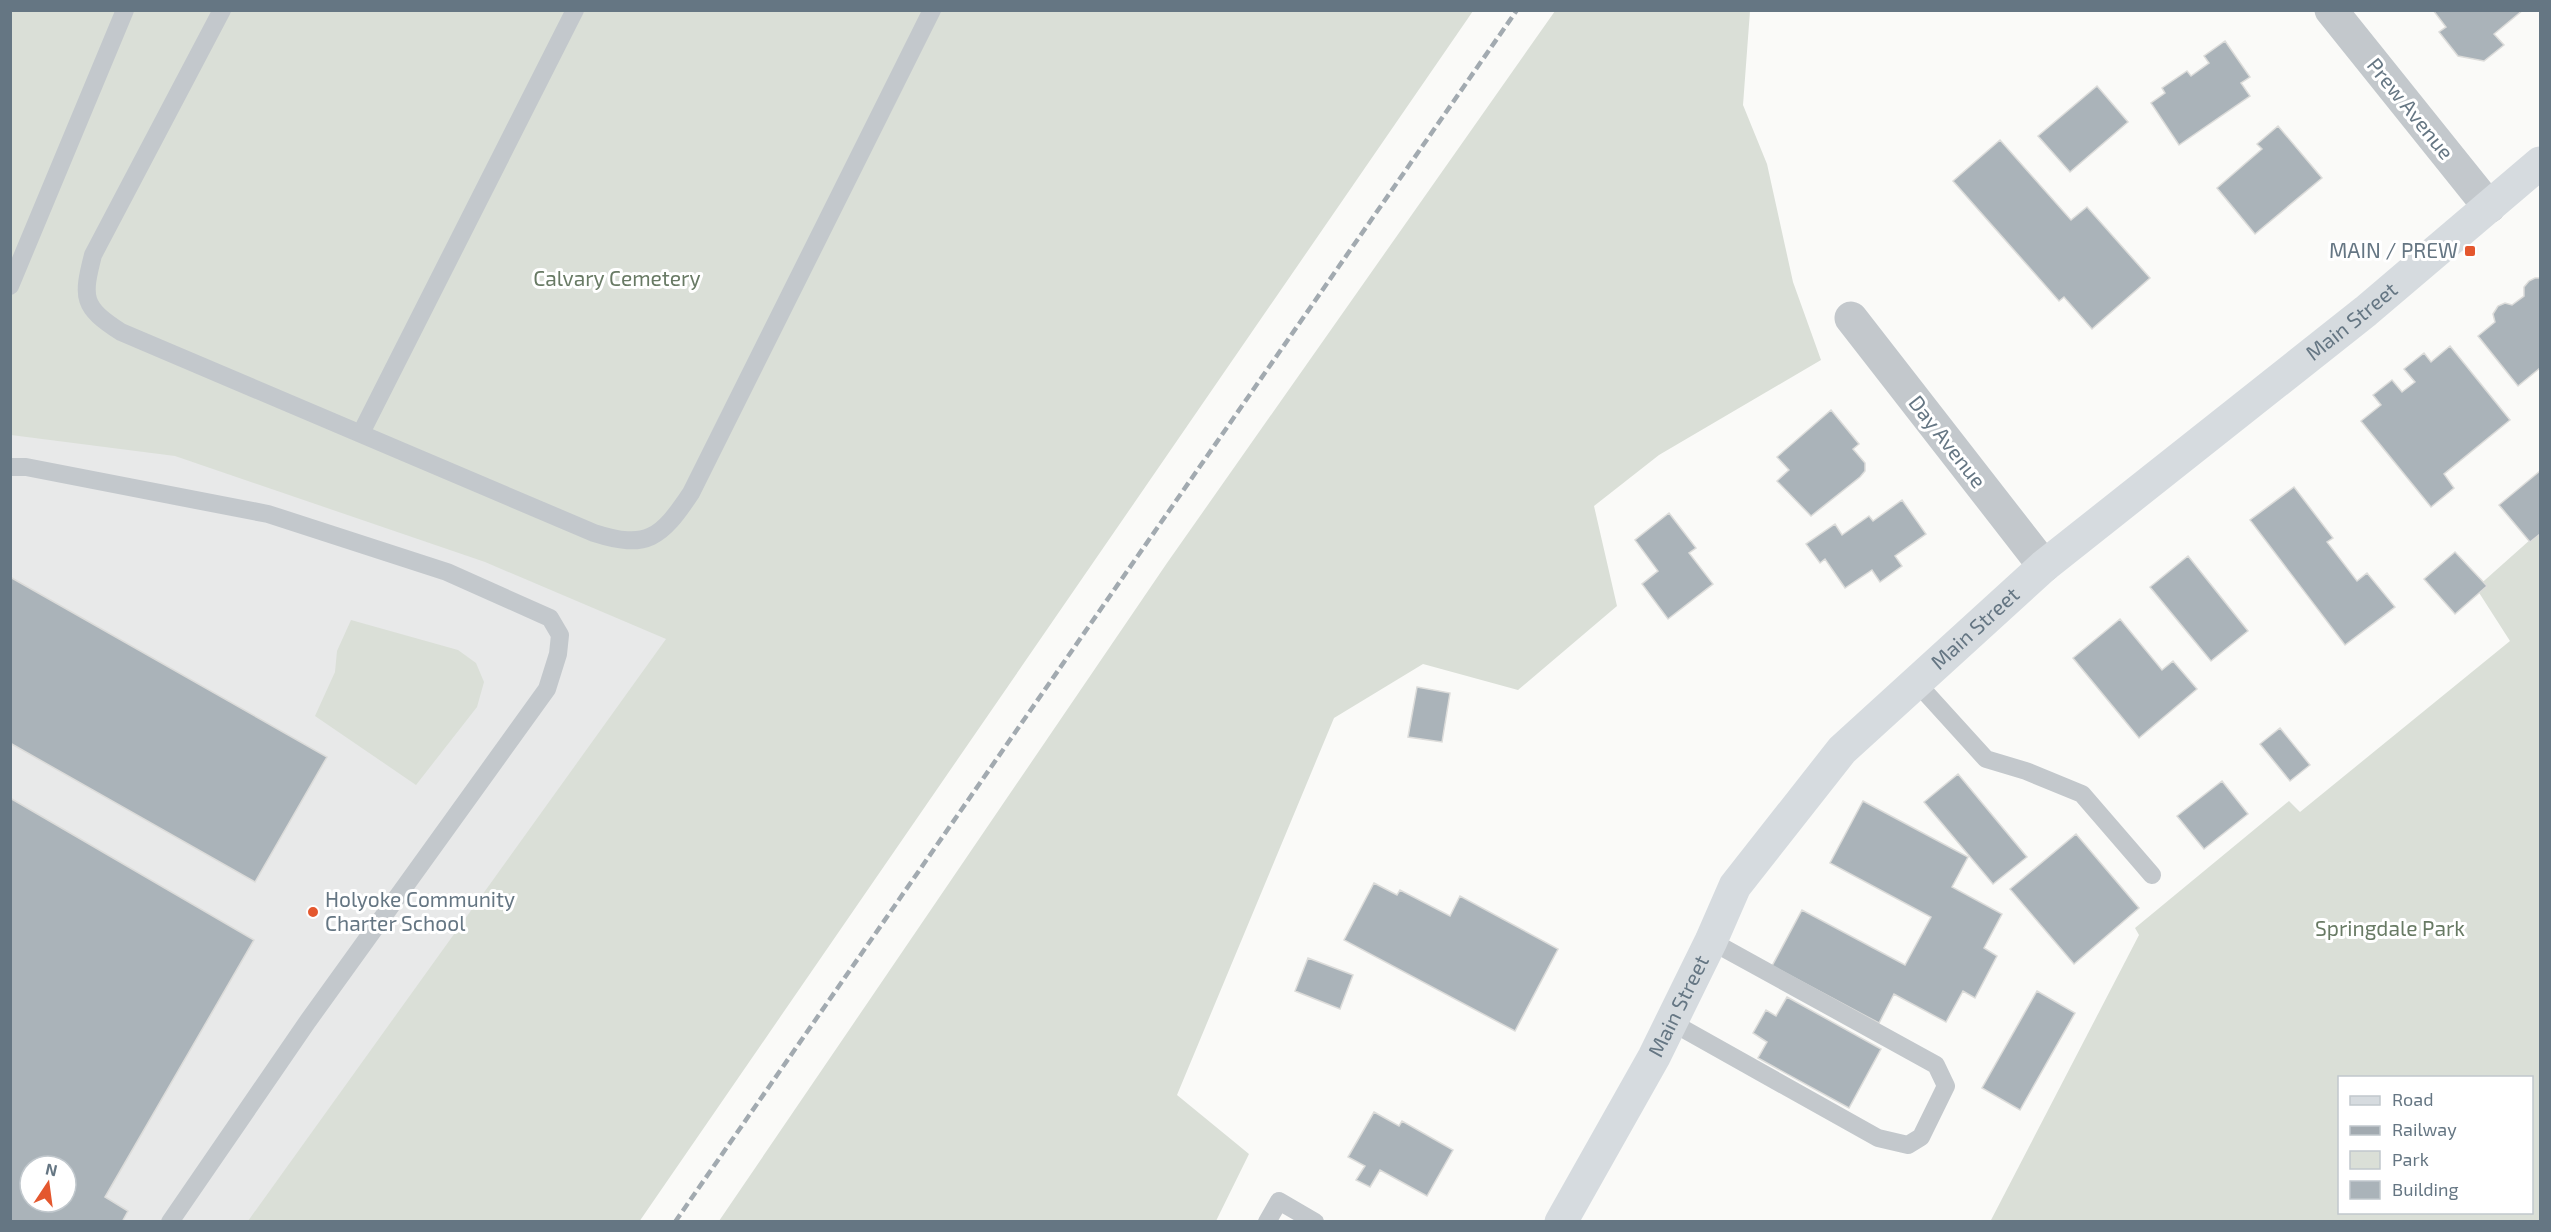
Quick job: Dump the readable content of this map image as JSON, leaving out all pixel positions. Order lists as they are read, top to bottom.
{
  "streets": {
    "main road": ["Main Street"],
    "street": ["Prew Avenue", "Day Avenue"]
  },
  "crossings": [
    ["Prew Avenue", "Main Street"],
    ["Main Street", "Day Avenue"]
  ],
  "parks": ["Calvary Cemetery", "Springdale Park"],
  "places": {
    "transit": ["MAIN / PREW"],
    "other": ["Holyoke Community Charter School"]
  },
  "legend": [
    "Road",
    "Railway",
    "Park",
    "Building"
  ],
  "north": "top"
}
